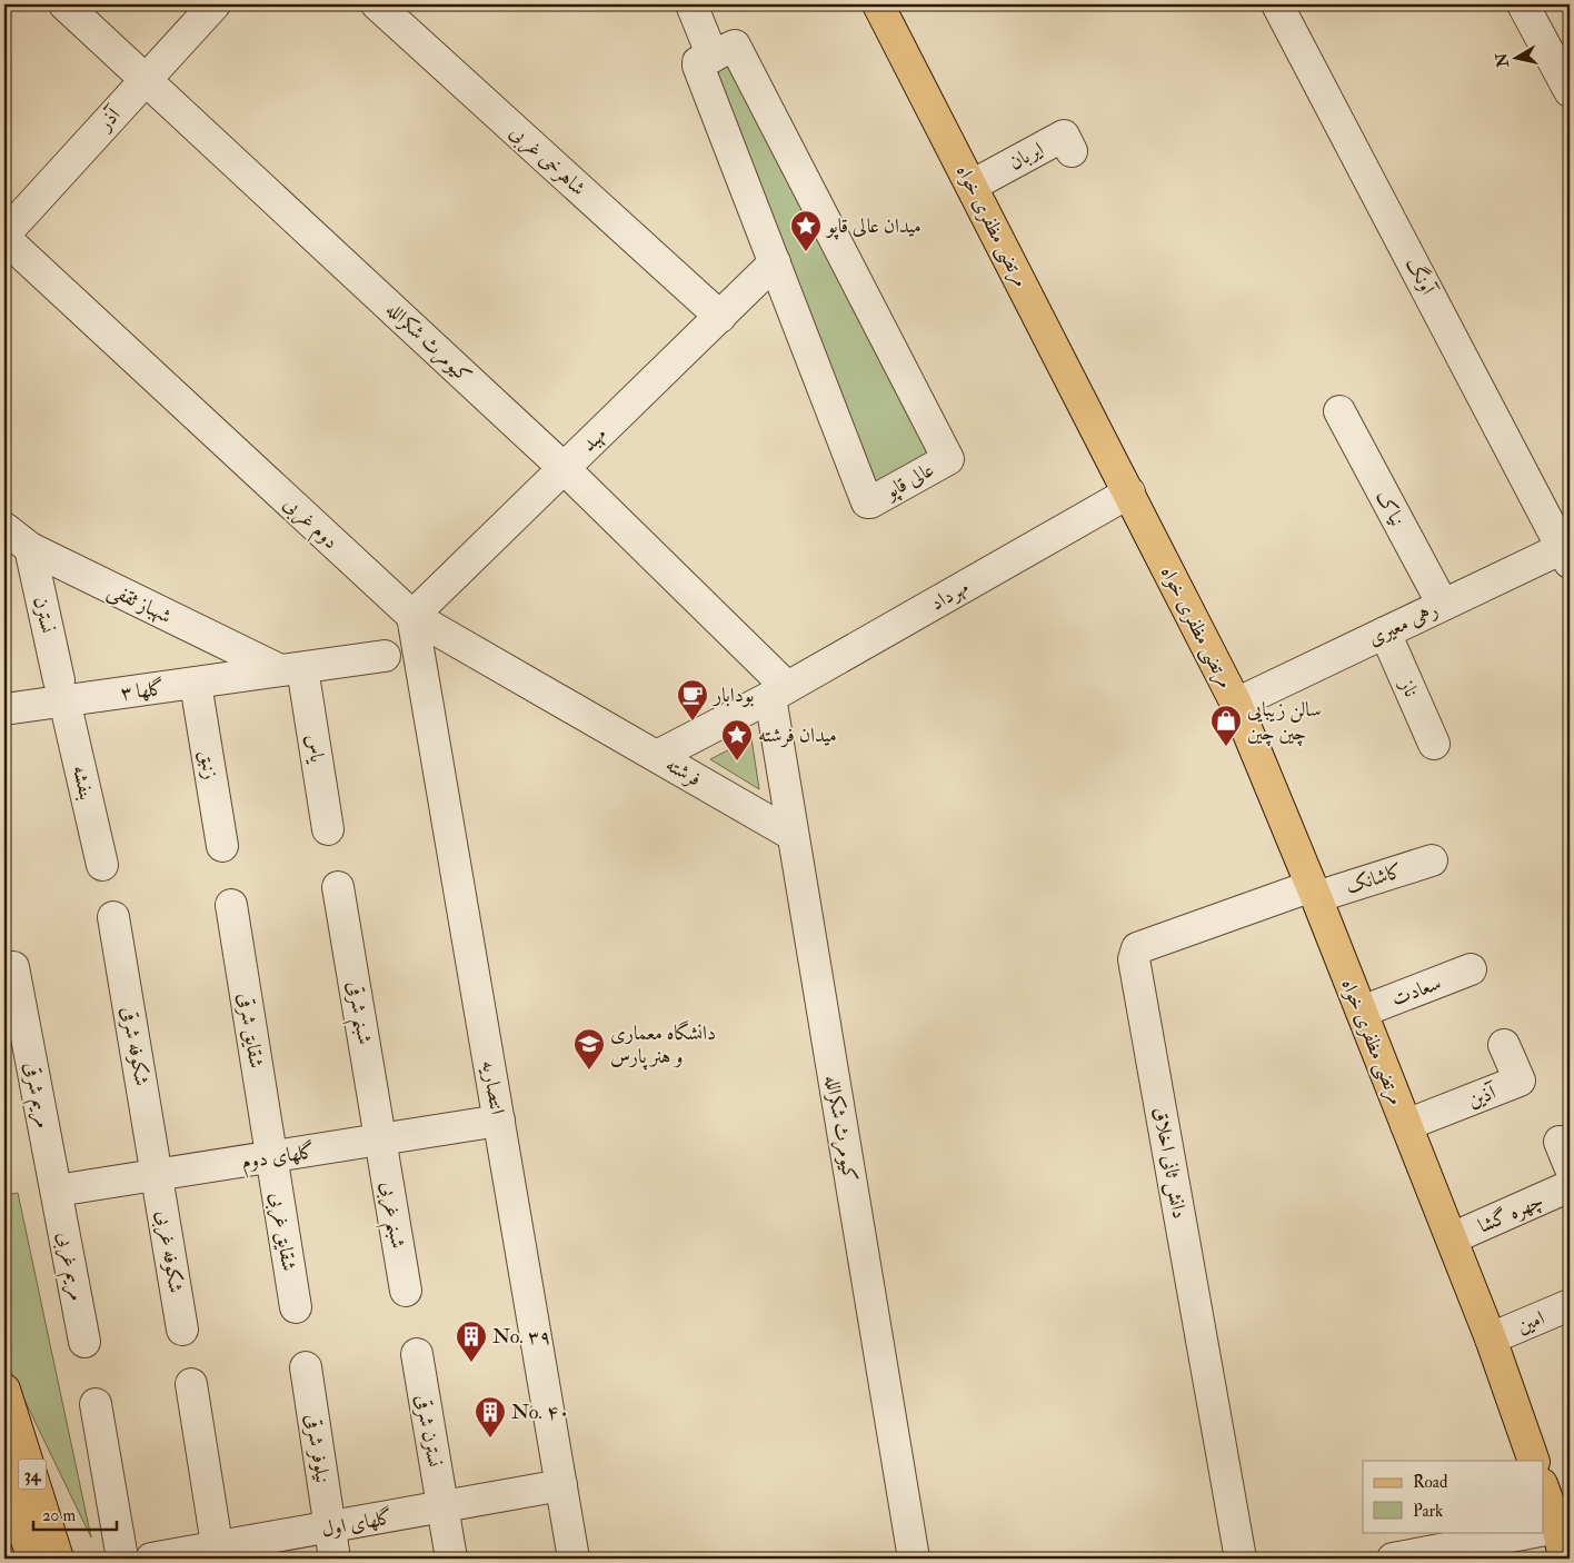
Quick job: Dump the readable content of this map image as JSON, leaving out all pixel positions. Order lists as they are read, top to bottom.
{
  "streets": {
    "main road": ["مرتضی مظفری خواه", "34"],
    "street": [
      "آذر",
      "ایربان",
      "شاهرخی غربی",
      "آونگ",
      "کیومرث شکرالله",
      "مهبد",
      "عالی قاپو",
      "نیاک",
      "دوم غربی",
      "مهرداد",
      "شهباز ثقفی",
      "نسترن",
      "رهی معیری",
      "ناز",
      "گلها ۳",
      "یاس",
      "زنبق",
      "فرشته",
      "بنفشه",
      "کاشانک",
      "سعادت",
      "شبنم شرقی",
      "شقایق شرقی",
      "شکوفه شرقی",
      "انتصاریه",
      "مریم شرقی",
      "آذین",
      "گلهای دوم",
      "دانش ثانی اخلاق",
      "چهره گشا",
      "شبنم غربی",
      "شقایق غربی",
      "شکوفه غربی",
      "مریم غربی",
      "امین",
      "نسترن شرقی",
      "نیلوفر شرقی",
      "گلهای اول"
    ]
  },
  "crossings": [
    ["آذر", "کیومرث شکرالله"],
    ["آذر", "دوم غربی"],
    ["ایربان", "مرتضی مظفری خواه"],
    ["شاهرخی غربی", "مهبد"],
    ["مرتضی مظفری خواه", "مهرداد"],
    ["مرتضی مظفری خواه", "رهی معیری"],
    ["مرتضی مظفری خواه", "کاشانک"],
    ["مرتضی مظفری خواه", "سعادت"],
    ["مرتضی مظفری خواه", "آذین"],
    ["مرتضی مظفری خواه", "دانش ثانی اخلاق"],
    ["مرتضی مظفری خواه", "چهره گشا"],
    ["مرتضی مظفری خواه", "امین"],
    ["آونگ", "رهی معیری"],
    ["کیومرث شکرالله", "مهبد"],
    ["کیومرث شکرالله", "مهرداد"],
    ["کیومرث شکرالله", "فرشته"],
    ["مهبد", "عالی قاپو"],
    ["مهبد", "دوم غربی"],
    ["مهبد", "انتصاریه"],
    ["نیاک", "رهی معیری"],
    ["دوم غربی", "فرشته"],
    ["دوم غربی", "انتصاریه"],
    ["مهرداد", "فرشته"],
    ["شهباز ثقفی", "نسترن"],
    ["شهباز ثقفی", "گلها ۳"],
    ["شهباز ثقفی", "یاس"],
    ["نسترن", "گلها ۳"],
    ["نسترن", "بنفشه"],
    ["رهی معیری", "ناز"],
    ["گلها ۳", "یاس"],
    ["گلها ۳", "زنبق"],
    ["گلها ۳", "بنفشه"],
    ["کاشانک", "دانش ثانی اخلاق"],
    ["شبنم شرقی", "گلهای دوم"],
    ["شبنم شرقی", "شبنم غربی"],
    ["شقایق شرقی", "گلهای دوم"],
    ["شقایق شرقی", "شقایق غربی"],
    ["شکوفه شرقی", "گلهای دوم"],
    ["شکوفه شرقی", "شکوفه غربی"],
    ["انتصاریه", "گلهای دوم"],
    ["انتصاریه", "گلهای اول"],
    ["مریم شرقی", "گلهای دوم"],
    ["مریم شرقی", "مریم غربی"],
    ["گلهای دوم", "شبنم غربی"],
    ["گلهای دوم", "شقایق غربی"],
    ["گلهای دوم", "شکوفه غربی"],
    ["گلهای دوم", "مریم غربی"],
    ["نسترن شرقی", "گلهای اول"],
    ["نیلوفر شرقی", "گلهای اول"]
  ],
  "places": {
    "place": ["میدان عالی قاپو", "میدان فرشته"],
    "cafe": ["بودابار"],
    "shop": ["سالن زیبایی چین چین"],
    "school or university": ["دانشگاه معماری و هنر پارس"],
    "building": ["No. ۳۹", "No. ۴۰"]
  },
  "legend": ["Road", "Park"],
  "scale_bar": "20 m",
  "north": "left"
}
